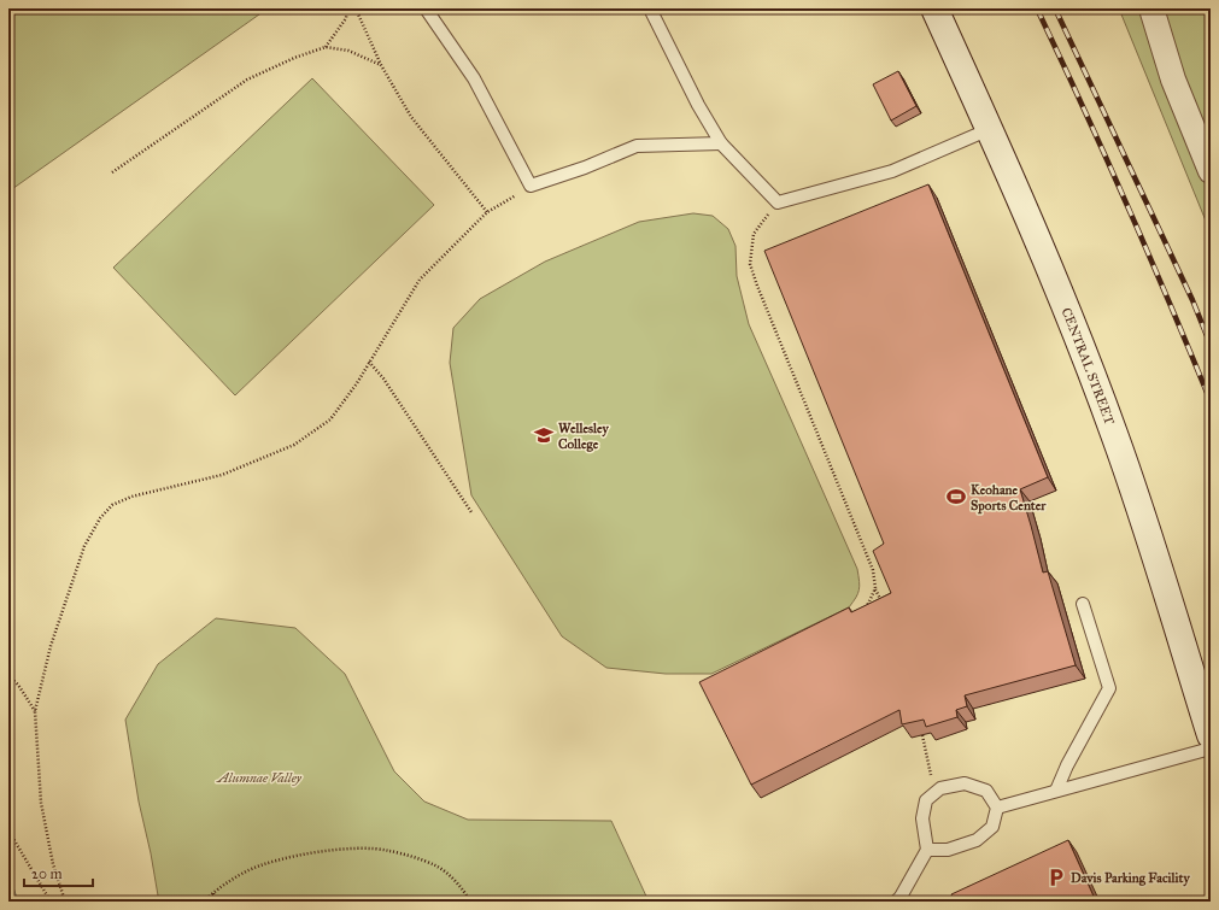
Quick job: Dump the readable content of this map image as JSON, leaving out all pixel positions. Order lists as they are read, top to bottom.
{
  "streets": {
    "main road": ["CENTRAL STREET"]
  },
  "parks": ["Alumnae Valley"],
  "places": {
    "school or university": ["Wellesley College"],
    "sports": ["Keohane Sports Center"],
    "parking": ["Davis Parking Facility"]
  },
  "scale_bar": "20 m"
}
